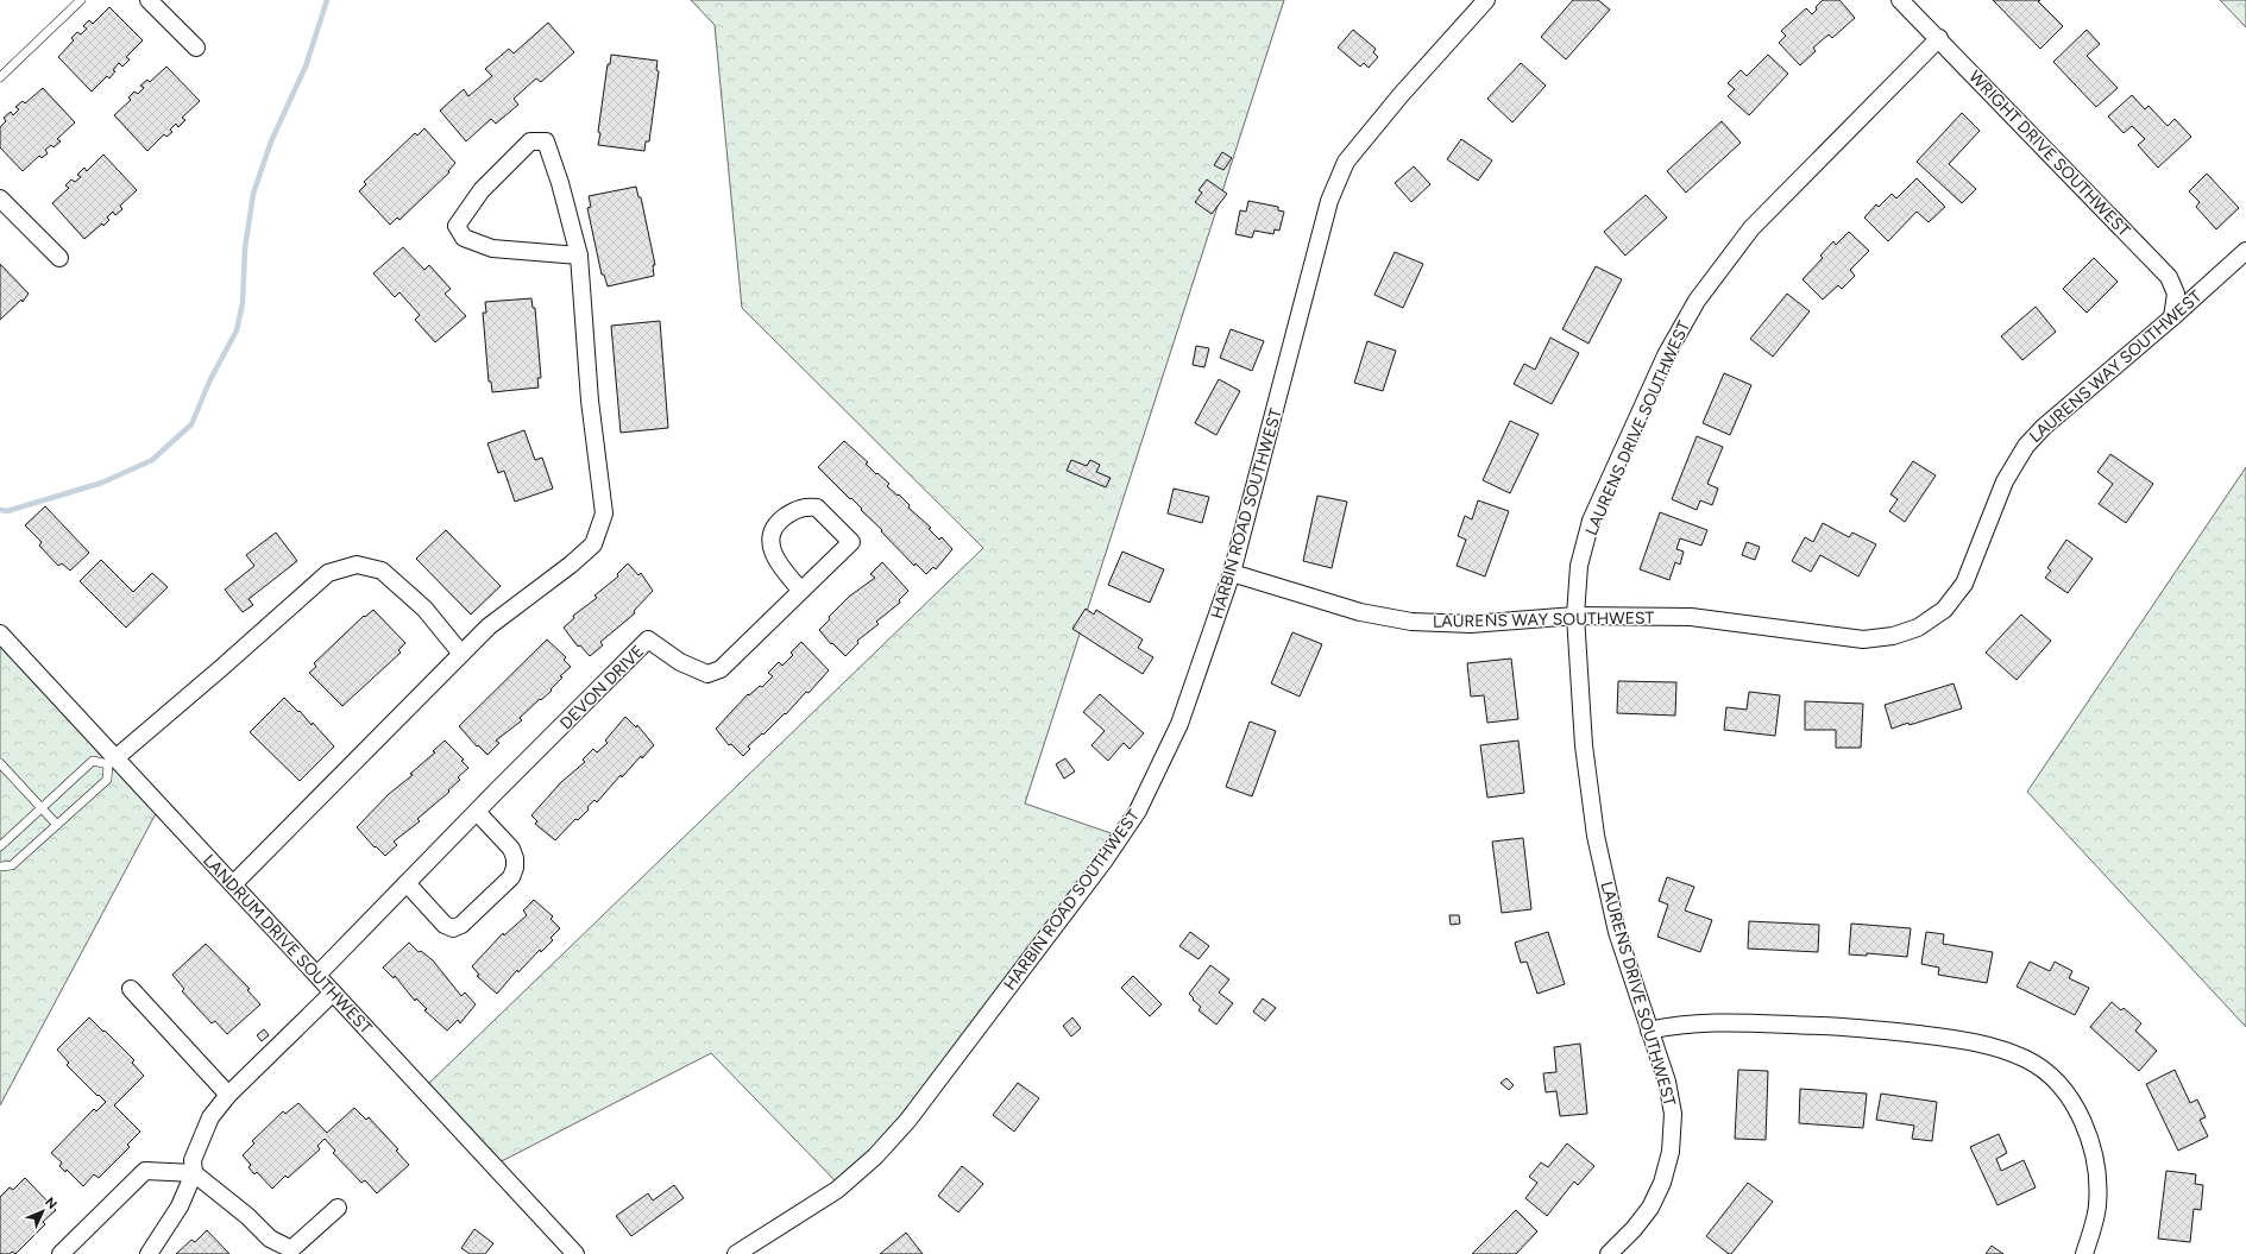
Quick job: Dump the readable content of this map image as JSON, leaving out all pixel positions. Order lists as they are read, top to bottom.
{
  "streets": {
    "street": [
      "WRIGHT DRIVE SOUTHWEST",
      "LAURENS WAY SOUTHWEST",
      "LAURENS DRIVE SOUTHWEST",
      "HARBIN ROAD SOUTHWEST",
      "DEVON DRIVE",
      "LANDRUM DRIVE SOUTHWEST"
    ]
  },
  "crossings": [
    ["WRIGHT DRIVE SOUTHWEST", "LAURENS WAY SOUTHWEST"],
    ["WRIGHT DRIVE SOUTHWEST", "LAURENS DRIVE SOUTHWEST"],
    ["LAURENS WAY SOUTHWEST", "LAURENS DRIVE SOUTHWEST"],
    ["LAURENS WAY SOUTHWEST", "HARBIN ROAD SOUTHWEST"],
    ["DEVON DRIVE", "LANDRUM DRIVE SOUTHWEST"]
  ],
  "north": "top right"
}
